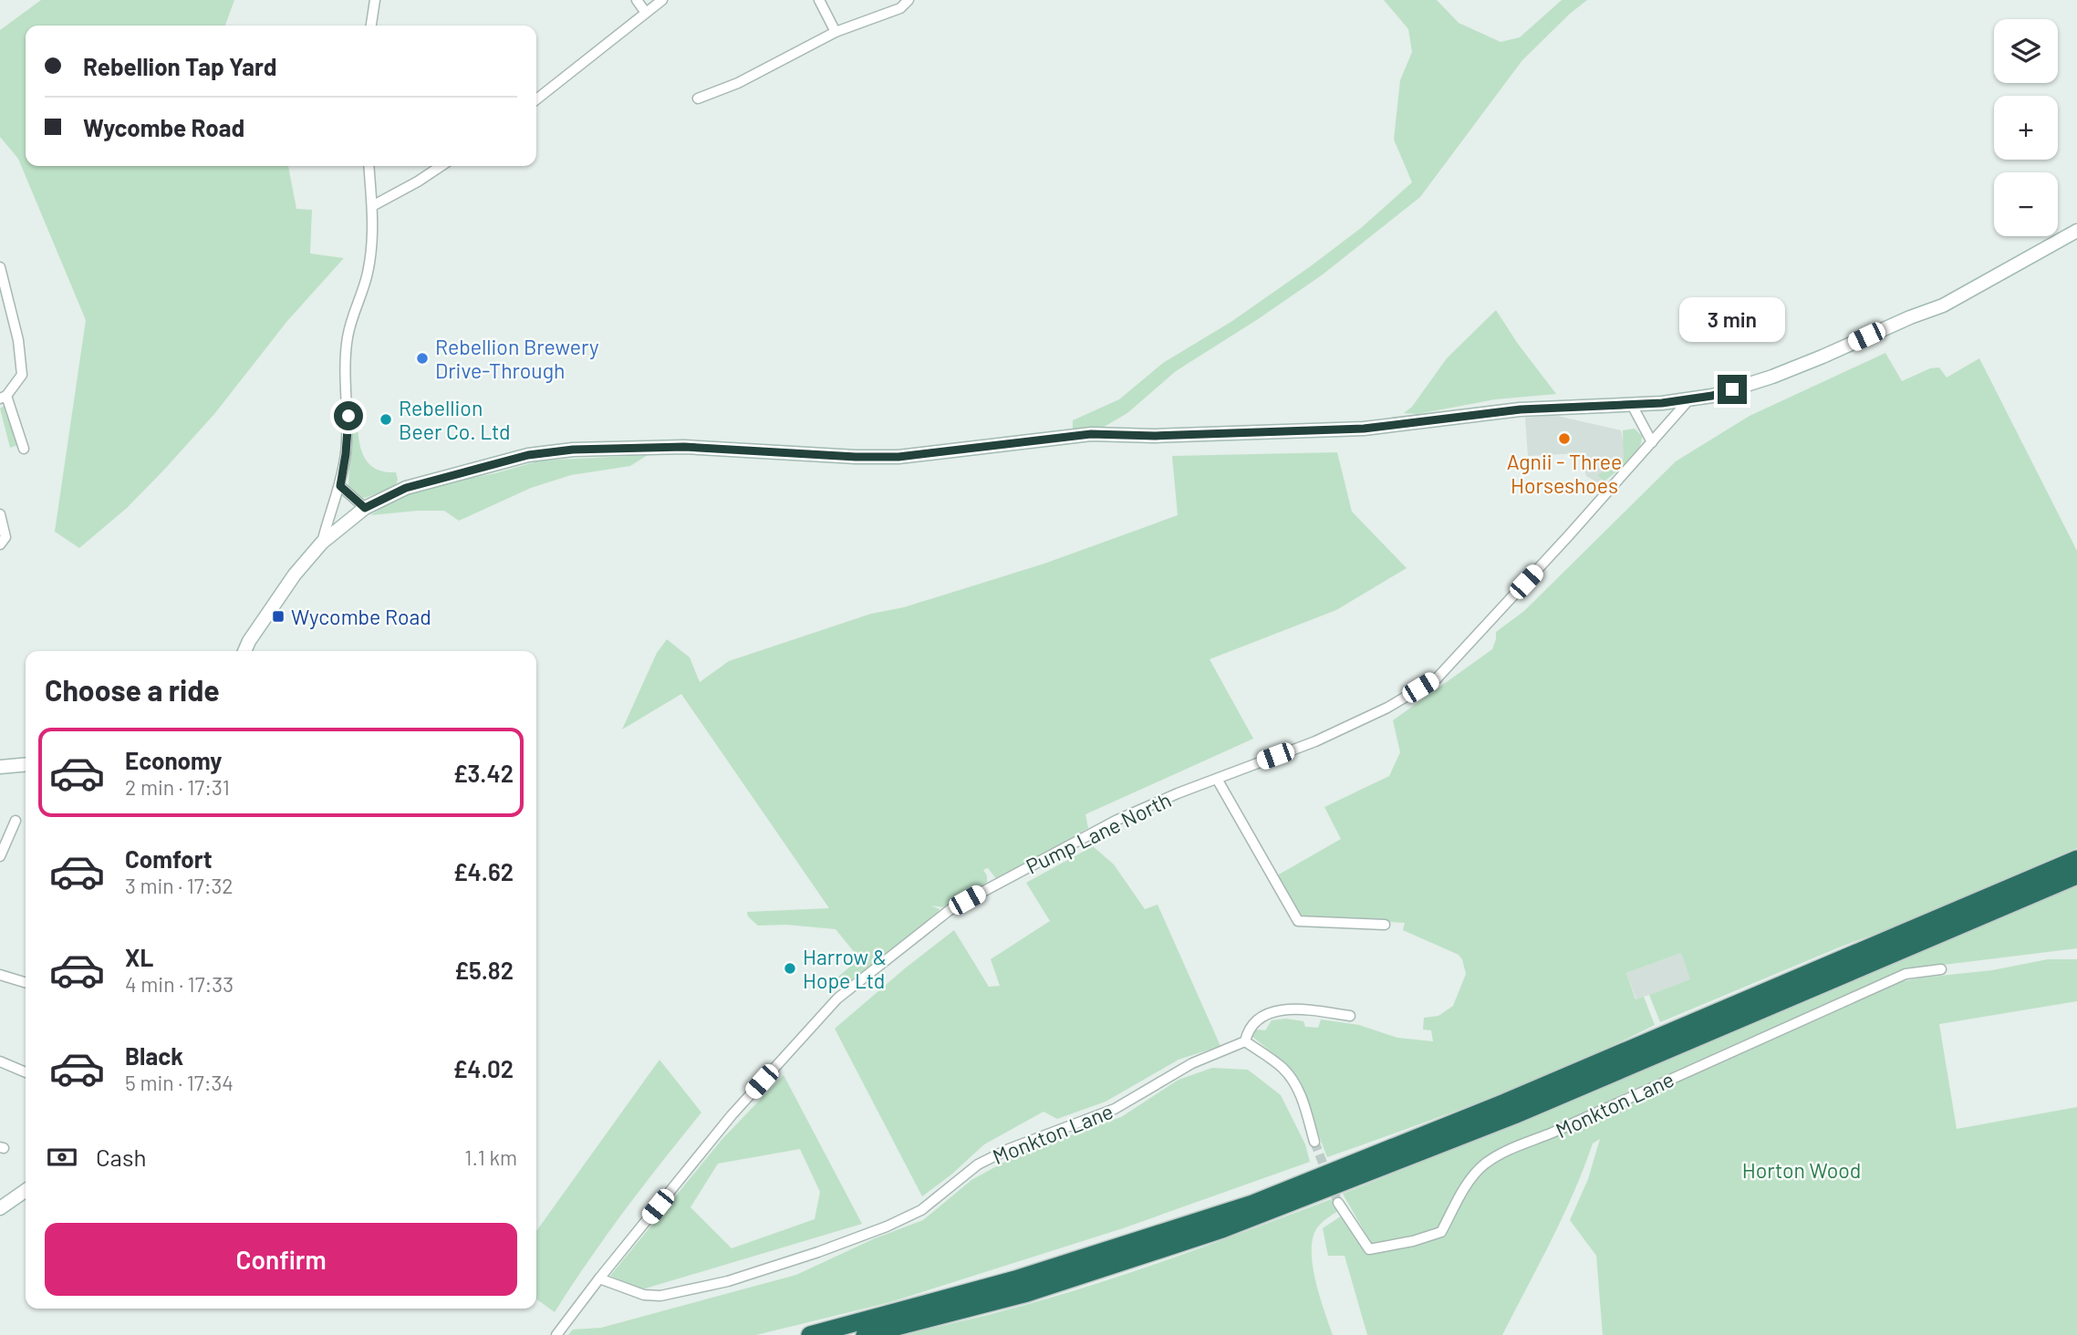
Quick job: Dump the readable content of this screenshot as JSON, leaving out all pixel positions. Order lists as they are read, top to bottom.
{
  "streets": {
    "street": ["Pump Lane North", "Monkton Lane"]
  },
  "crossings": [
    ["Pump Lane North", "Monkton Lane"]
  ],
  "parks": ["Horton Wood"],
  "places": {
    "other": [
      "Rebellion Brewery Drive-Through",
      "Rebellion Beer Co. Ltd",
      "Agnii - Three Horseshoes",
      "Harrow & Hope Ltd"
    ],
    "transit": ["Wycombe Road"]
  },
  "page": {
    "map_buttons": ["+", "−"],
    "banner": ["Rebellion Tap Yard", "Wycombe Road"],
    "bubble": "3 min",
    "heading": "Choose a ride",
    "list": [
      {
        "name": "Economy",
        "note": "2 min · 17:31",
        "value": "£3.42"
      },
      {
        "name": "Comfort",
        "note": "3 min · 17:32",
        "value": "£4.62"
      },
      {
        "name": "XL",
        "note": "4 min · 17:33",
        "value": "£5.82"
      },
      {
        "name": "Black",
        "note": "5 min · 17:34",
        "value": "£4.02"
      }
    ],
    "pay": ["Cash", "1.1 km"],
    "buttons": "Confirm"
  }
}
